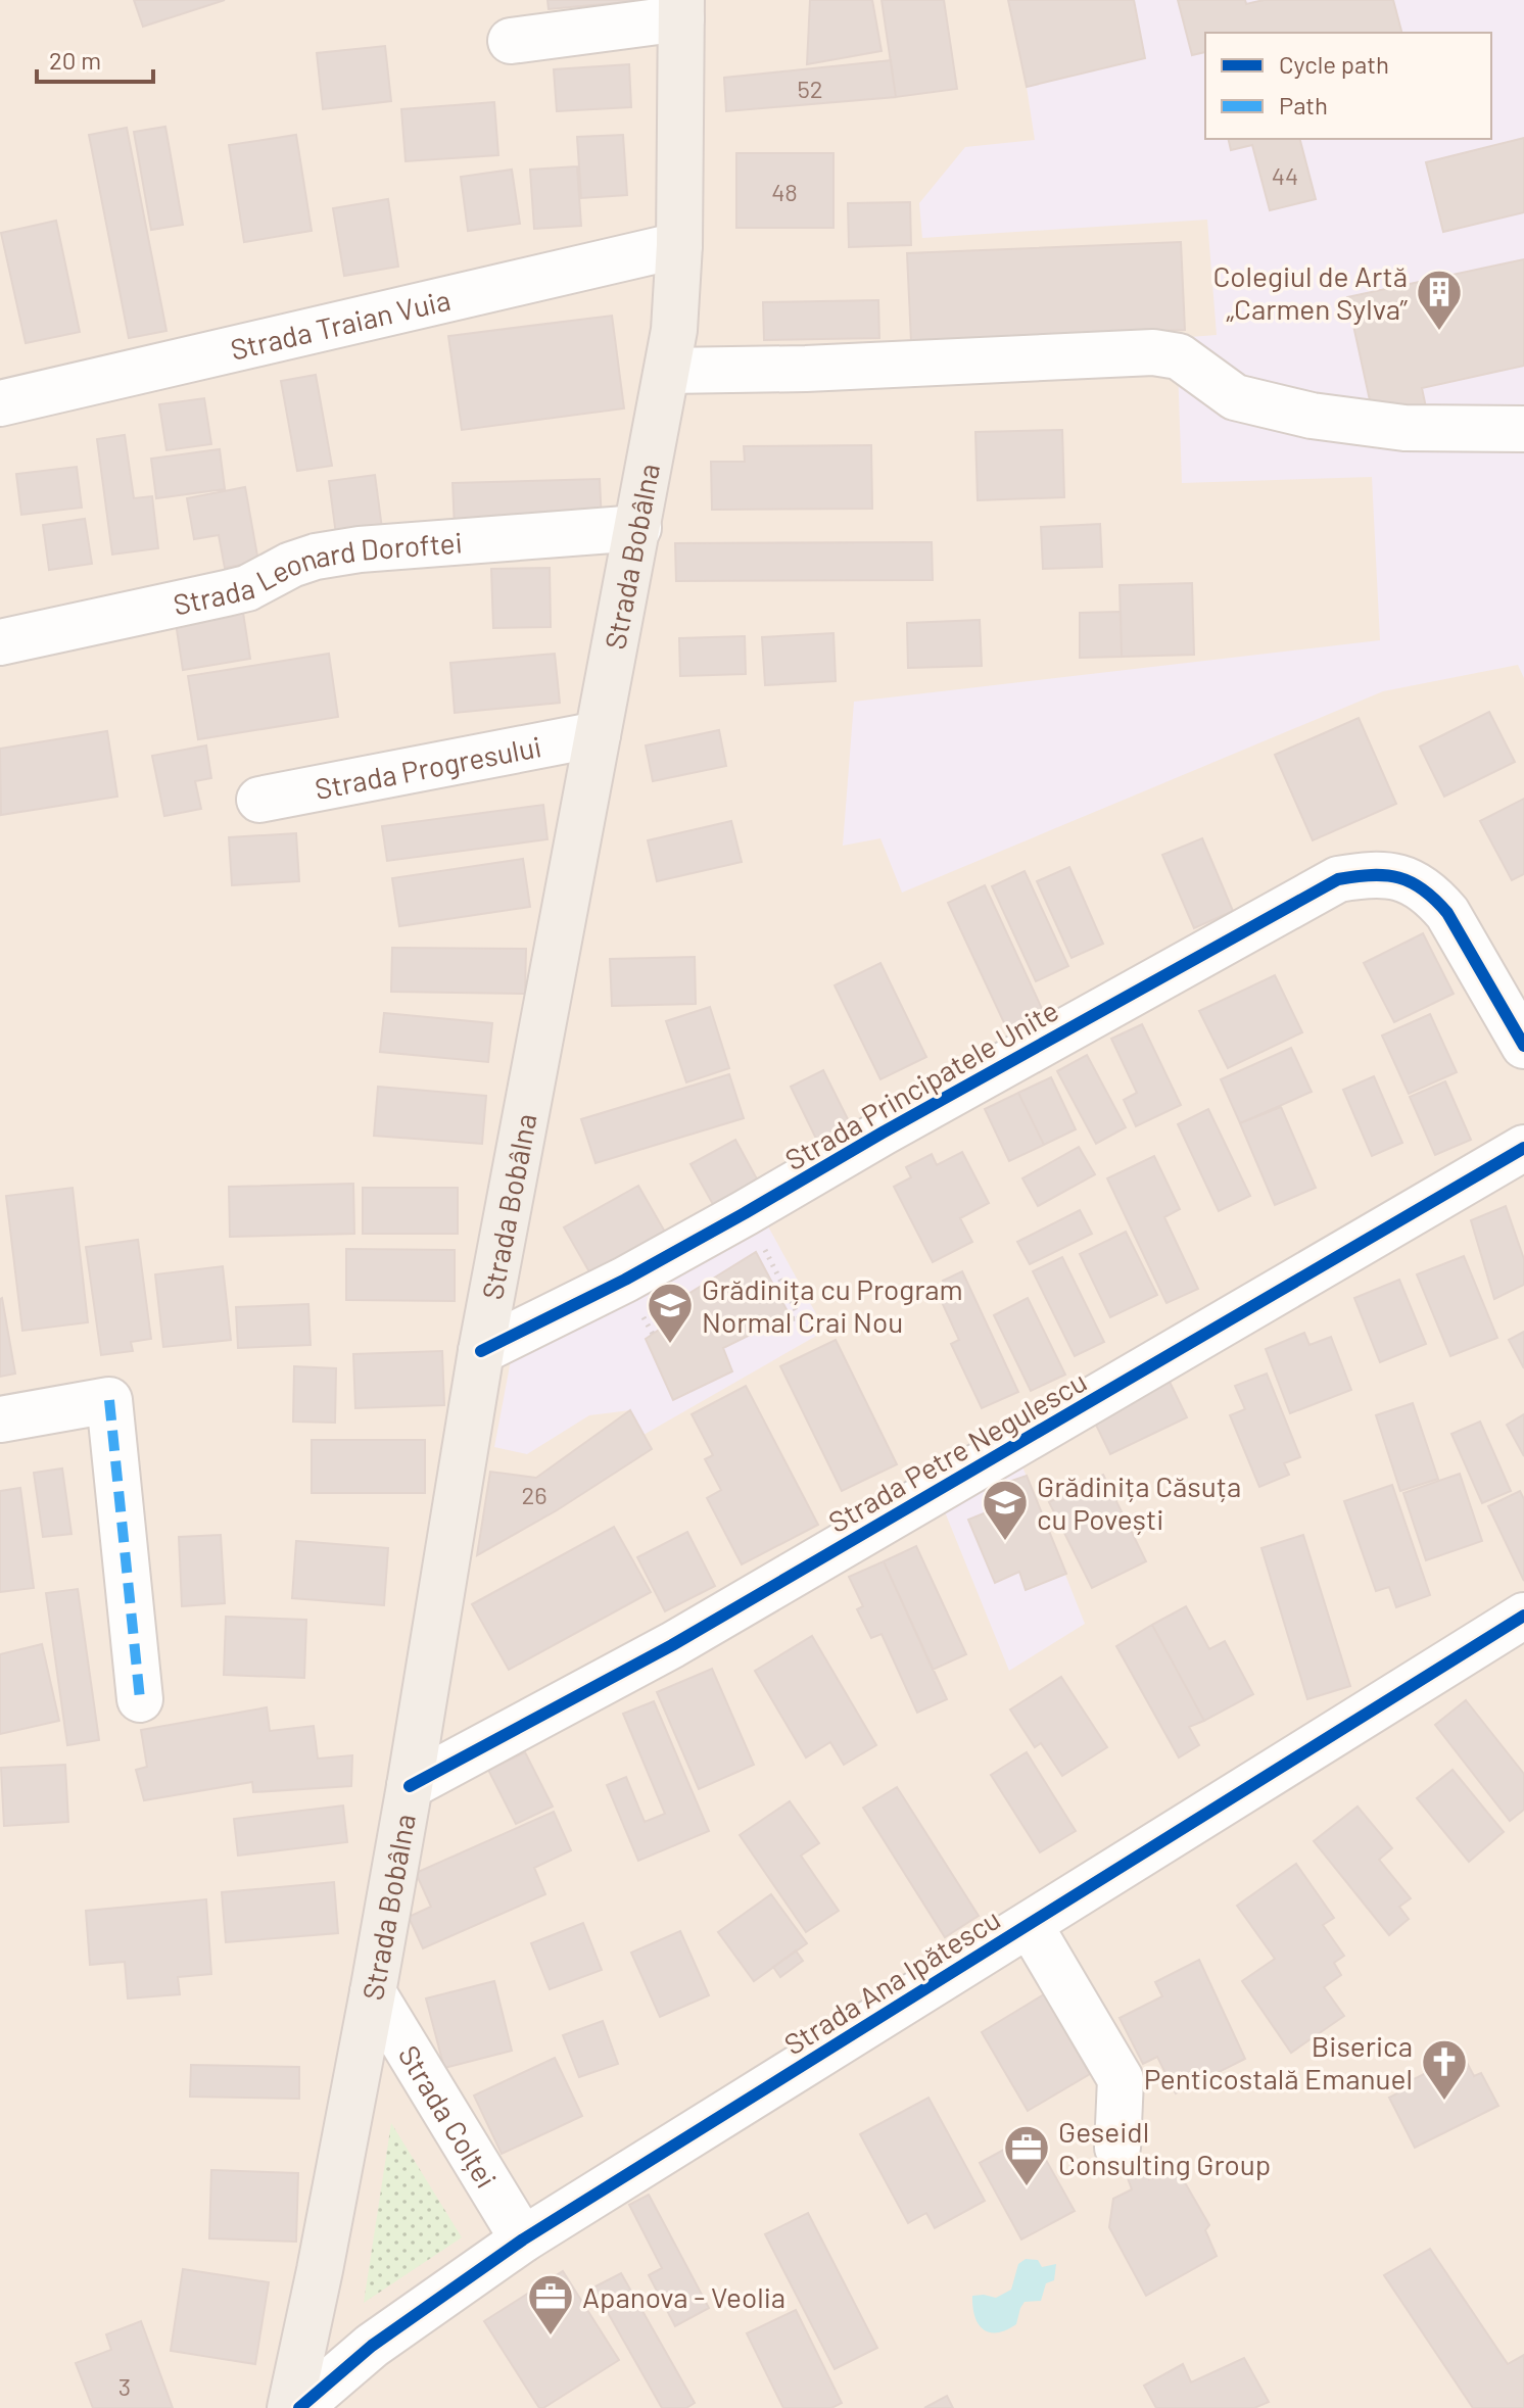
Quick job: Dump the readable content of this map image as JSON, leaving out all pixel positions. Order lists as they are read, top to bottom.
{
  "streets": {
    "main road": ["Strada Bobâlna"],
    "street": [
      "Strada Traian Vuia",
      "Strada Leonard Doroftei",
      "Strada Progresului",
      "Strada Principatele Unite",
      "Strada Petre Negulescu",
      "Strada Ana Ipătescu",
      "Strada Colței"
    ]
  },
  "crossings": [
    ["Strada Traian Vuia", "Strada Bobâlna"],
    ["Strada Bobâlna", "Strada Leonard Doroftei"],
    ["Strada Bobâlna", "Strada Progresului"],
    ["Strada Bobâlna", "Strada Principatele Unite"],
    ["Strada Bobâlna", "Strada Petre Negulescu"],
    ["Strada Bobâlna", "Strada Colței"],
    ["Strada Ana Ipătescu", "Strada Colței"]
  ],
  "places": {
    "building": ["Colegiul de Artă „Carmen Sylva”"],
    "school or university": ["Grădinița cu Program Normal Crai Nou", "Grădinița Căsuța cu Povești"],
    "church": ["Biserica Penticostală Emanuel"],
    "office": ["Geseidl Consulting Group", "Apanova - Veolia"]
  },
  "house_numbers": [
    "52",
    "44",
    "48",
    "26",
    "3"
  ],
  "legend": ["Cycle path", "Path"],
  "scale_bar": "20 m"
}
